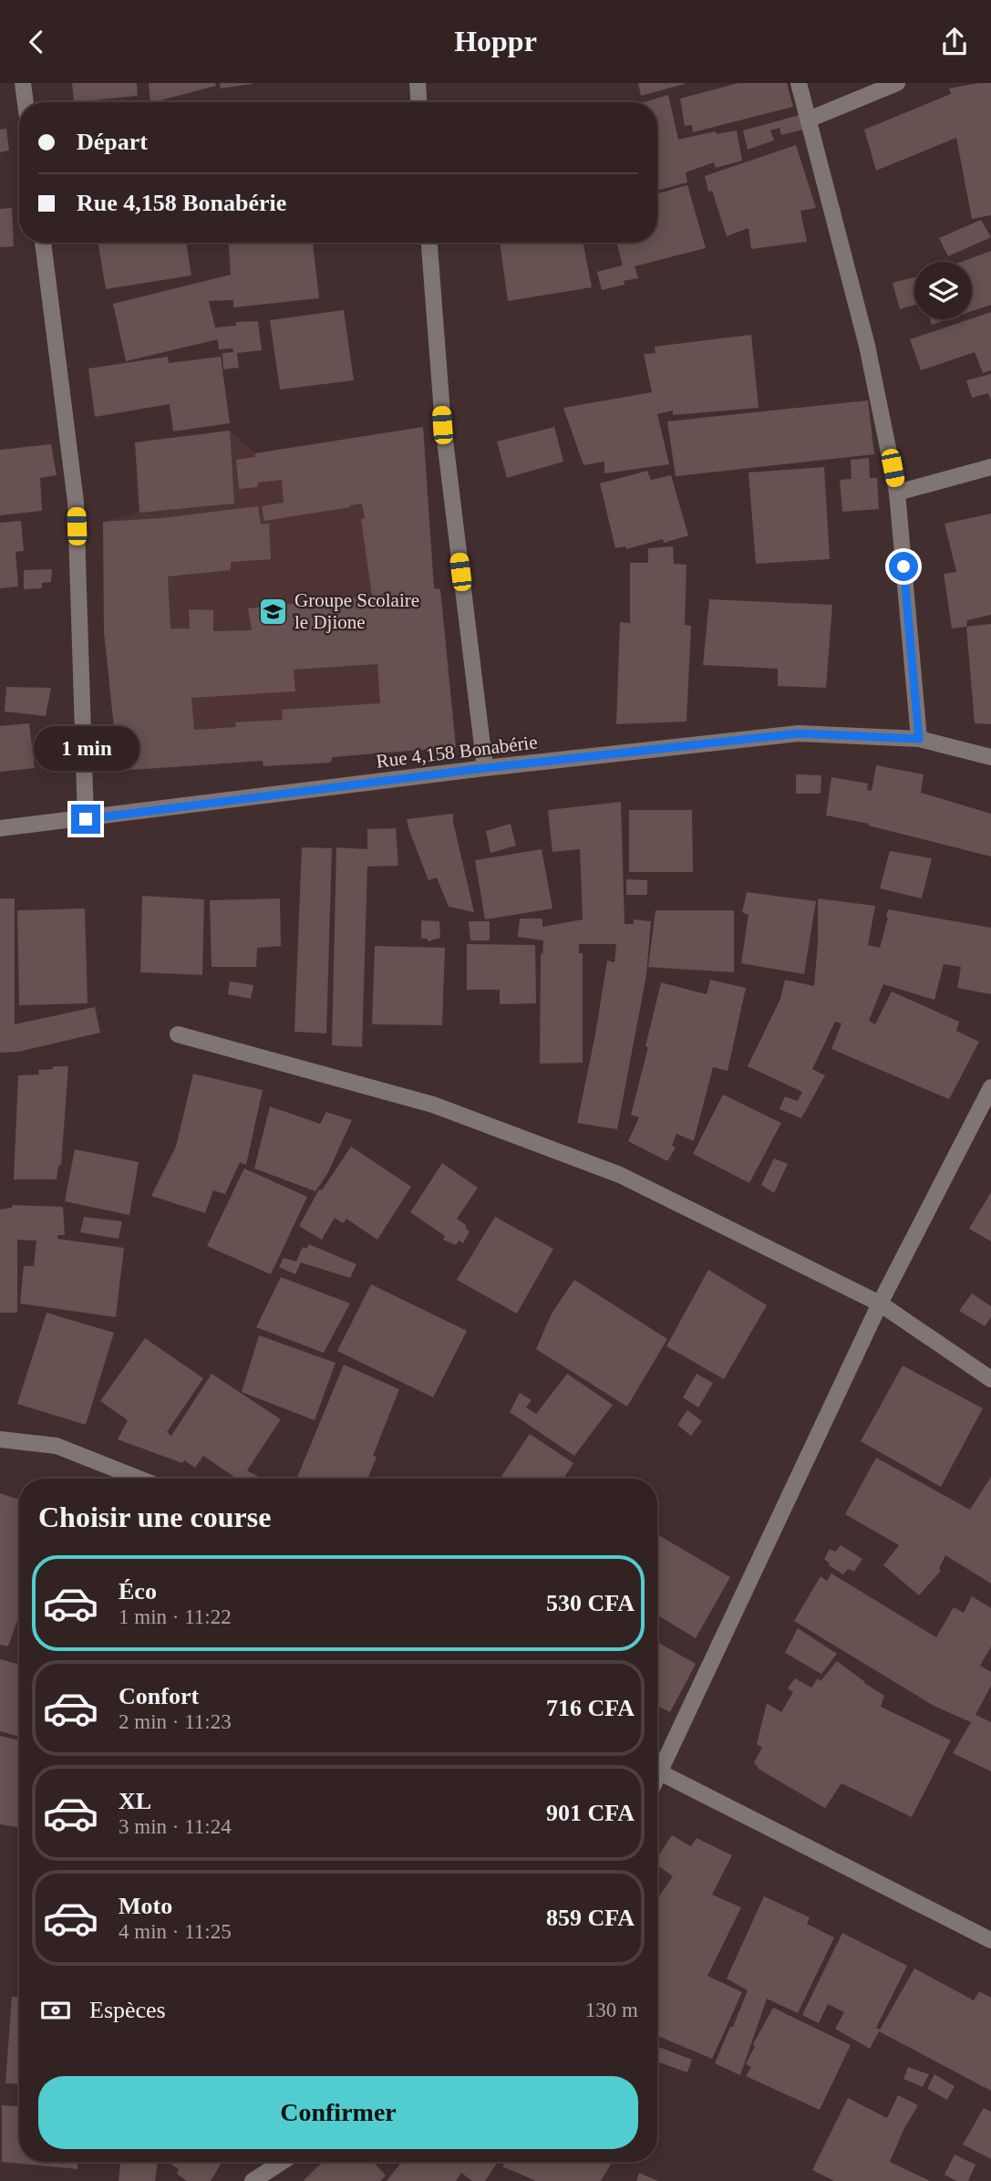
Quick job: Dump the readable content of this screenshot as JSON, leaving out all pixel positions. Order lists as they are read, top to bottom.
{
  "streets": {
    "street": ["Rue 4,158 Bonabérie"]
  },
  "places": {
    "school or university": ["Groupe Scolaire le Djione"]
  },
  "page": {
    "header": "Hoppr",
    "banner": ["Départ", "Rue 4,158 Bonabérie"],
    "bubble": "1 min",
    "heading": "Choisir une course",
    "list": [
      {
        "name": "Éco",
        "note": "1 min · 11:22",
        "value": "530 CFA"
      },
      {
        "name": "Confort",
        "note": "2 min · 11:23",
        "value": "716 CFA"
      },
      {
        "name": "XL",
        "note": "3 min · 11:24",
        "value": "901 CFA"
      },
      {
        "name": "Moto",
        "note": "4 min · 11:25",
        "value": "859 CFA"
      }
    ],
    "pay": ["Espèces", "130 m"],
    "buttons": "Confirmer"
  }
}
